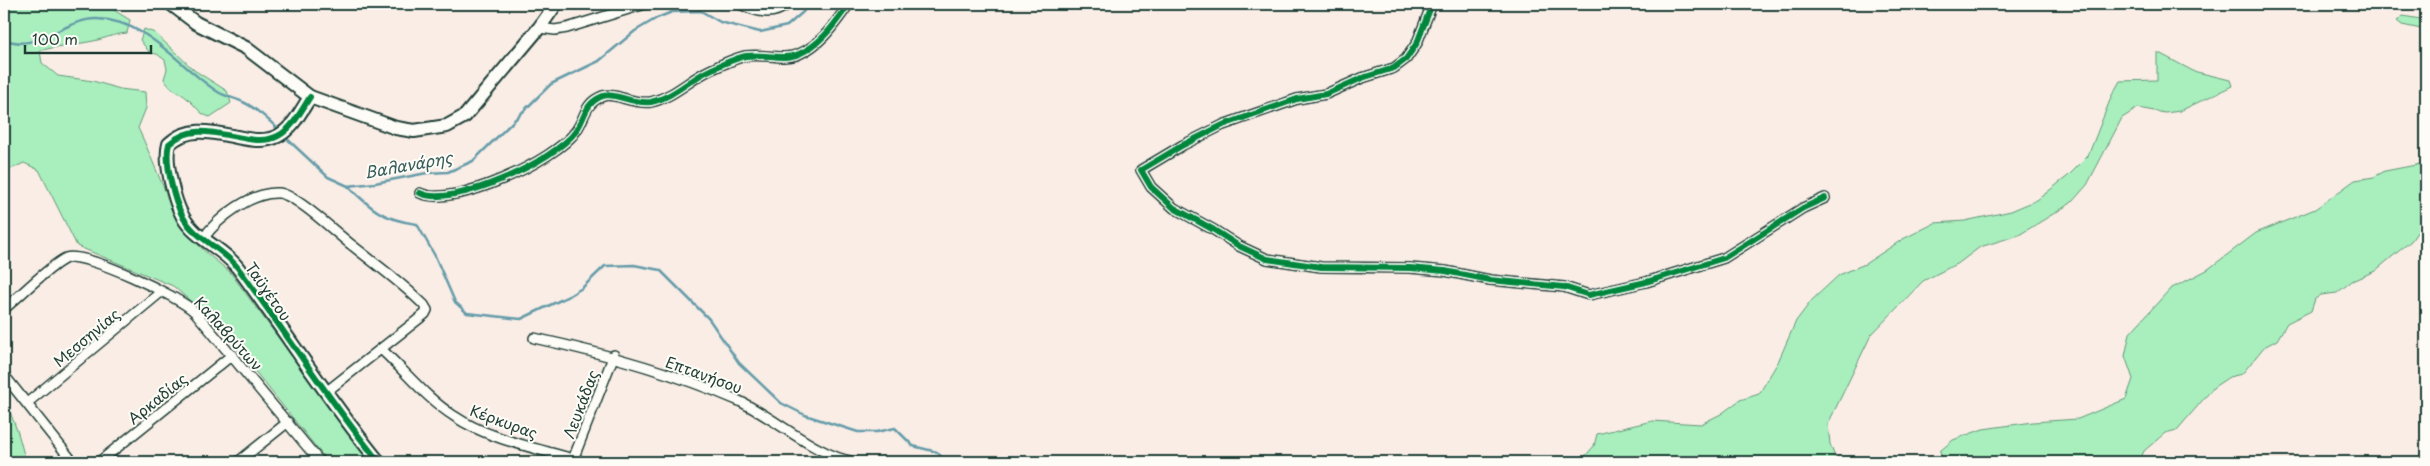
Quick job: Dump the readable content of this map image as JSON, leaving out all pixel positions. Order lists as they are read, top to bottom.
{
  "streets": {
    "street": [
      "Ταϋγέτου",
      "Καλαβρύτων",
      "Μεσσηνίας",
      "Επτανήσου",
      "Αρκαδίας",
      "Λευκάδας",
      "Κέρκυρας"
    ]
  },
  "crossings": [
    ["Καλαβρύτων", "Μεσσηνίας"],
    ["Καλαβρύτων", "Αρκαδίας"],
    ["Επτανήσου", "Λευκάδας"],
    ["Λευκάδας", "Κέρκυρας"]
  ],
  "water": ["Βαλανάρης"],
  "scale_bar": "100 m"
}
